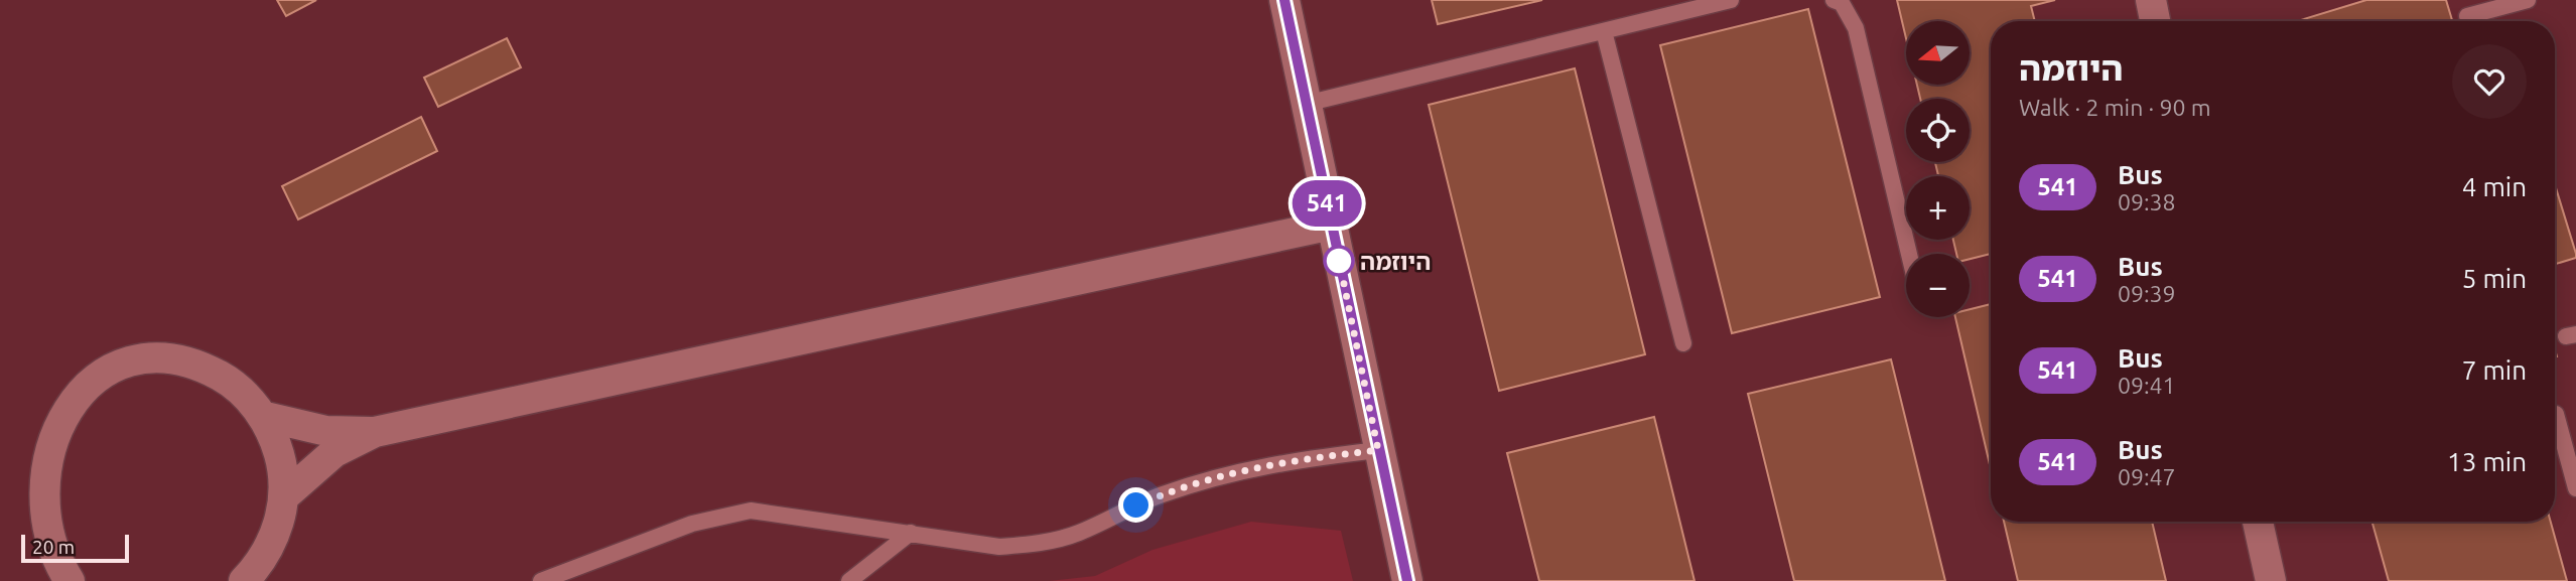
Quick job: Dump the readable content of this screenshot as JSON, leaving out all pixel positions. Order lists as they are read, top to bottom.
{
  "places": ["היוזמה"],
  "lines": ["bus line 541"],
  "scale_bar": "20 m",
  "north": "left",
  "page": {
    "on_map": "541",
    "map_buttons": ["+", "−"],
    "heading": ["היוזמה", "Walk · 2 min · 90 m"],
    "list": [
      {
        "mark": "541",
        "name": "Bus",
        "note": "09:38",
        "value": "4 min"
      },
      {
        "mark": "541",
        "name": "Bus",
        "note": "09:39",
        "value": "5 min"
      },
      {
        "mark": "541",
        "name": "Bus",
        "note": "09:41",
        "value": "7 min"
      },
      {
        "mark": "541",
        "name": "Bus",
        "note": "09:47",
        "value": "13 min"
      }
    ],
    "scale": "20 m"
  }
}
